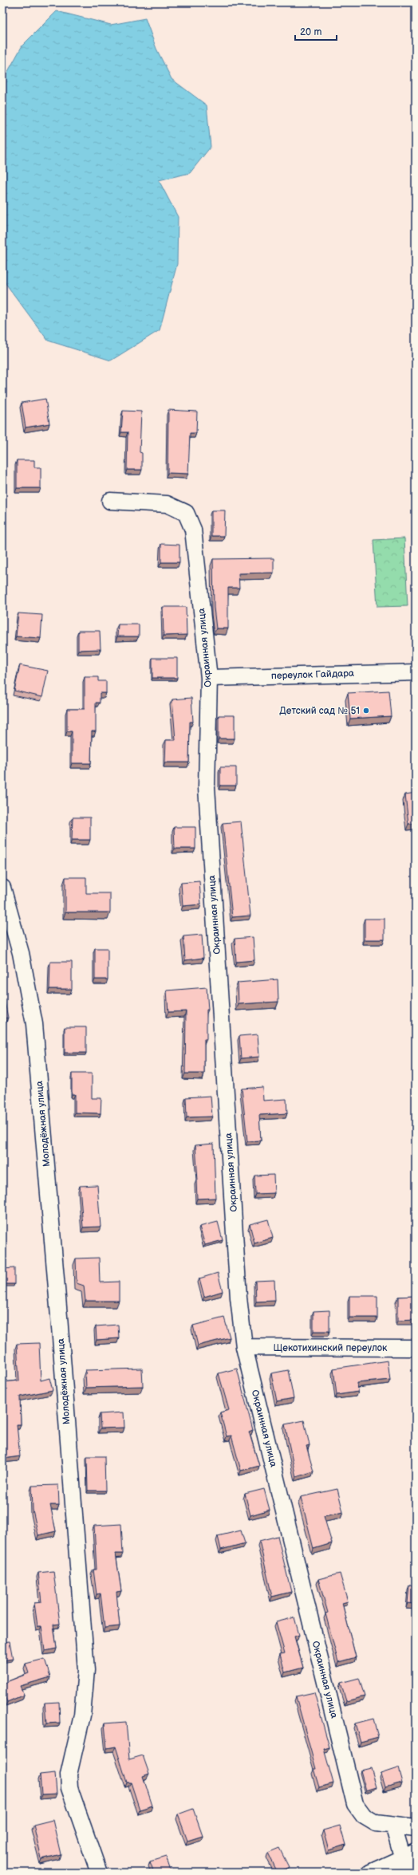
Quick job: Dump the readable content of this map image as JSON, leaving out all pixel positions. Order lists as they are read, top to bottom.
{
  "streets": {
    "street": [
      "Окраинная улица",
      "переулок Гайдара",
      "Молодёжная улица",
      "Щекотихинский переулок"
    ]
  },
  "crossings": [
    ["Окраинная улица", "переулок Гайдара"],
    ["Окраинная улица", "Щекотихинский переулок"]
  ],
  "places": ["Детский сад № 51"],
  "scale_bar": "20 m"
}
